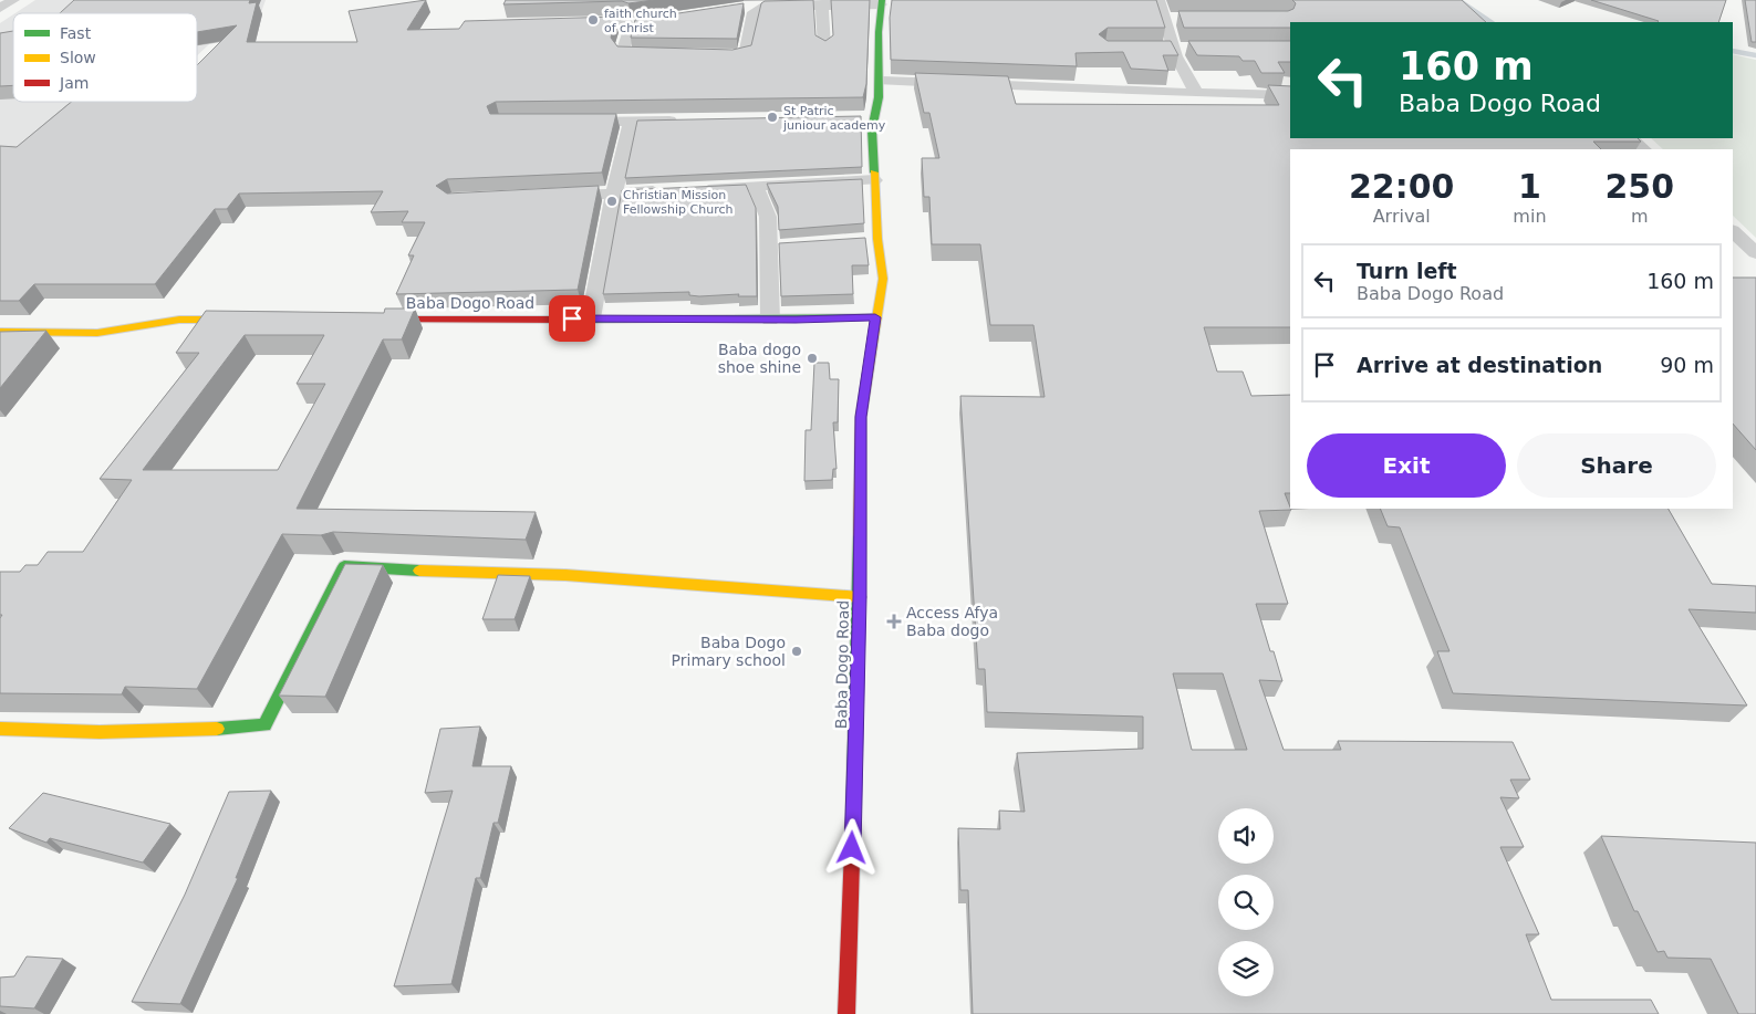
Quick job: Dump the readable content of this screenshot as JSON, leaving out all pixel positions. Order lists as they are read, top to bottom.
{
  "streets": {
    "street": ["Baba Dogo Road"]
  },
  "places": {
    "other": [
      "faith church of christ",
      "St Patric juniour academy",
      "Christian Mission Fellowship Church",
      "Baba dogo shoe shine",
      "Baba Dogo Primary school"
    ],
    "health": ["Access Afya Baba dogo"]
  },
  "legend": ["Fast", "Slow", "Jam"],
  "page": {
    "turn": ["160 m", "Baba Dogo Road"],
    "eta": [
      "22:00",
      "Arrival",
      "1",
      "min",
      "250",
      "m"
    ],
    "list": [
      {
        "name": "Turn left",
        "note": "Baba Dogo Road",
        "value": "160 m"
      },
      {
        "name": "Arrive at destination",
        "value": "90 m"
      }
    ],
    "buttons": ["Exit", "Share"]
  }
}
